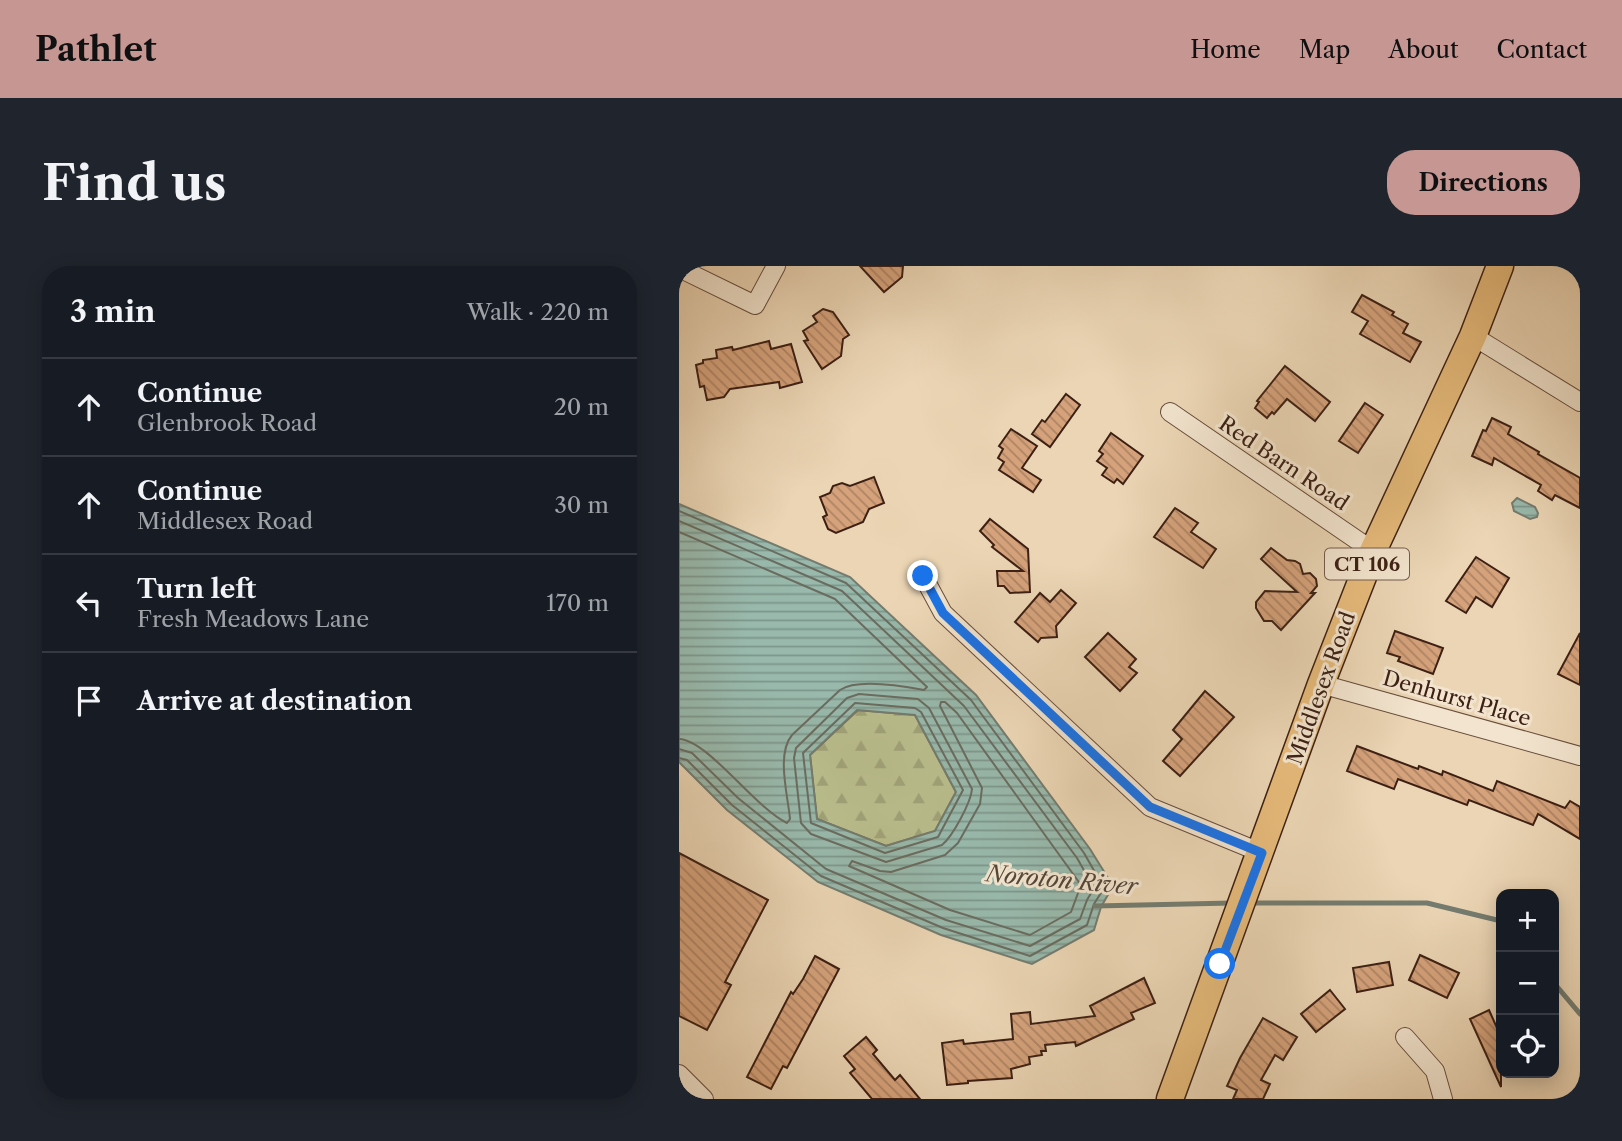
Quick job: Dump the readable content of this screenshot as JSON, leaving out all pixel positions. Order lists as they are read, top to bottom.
{
  "streets": {
    "main road": ["CT 106", "Middlesex Road"],
    "street": ["Red Barn Road", "Denhurst Place"]
  },
  "crossings": [
    ["Red Barn Road", "Middlesex Road"],
    ["Middlesex Road", "Denhurst Place"]
  ],
  "water": ["Noroton River"],
  "page": {
    "header": "Pathlet",
    "nav": [
      "Home",
      "Map",
      "About",
      "Contact"
    ],
    "buttons": "Directions",
    "title": "Find us",
    "heading": ["3 min", "Walk · 220 m"],
    "list": [
      ["Continue", "Glenbrook Road", "20 m"],
      ["Continue", "Middlesex Road", "30 m"],
      ["Turn left", "Fresh Meadows Lane", "170 m"],
      "Arrive at destination"
    ],
    "map_buttons": ["+", "−"]
  }
}
